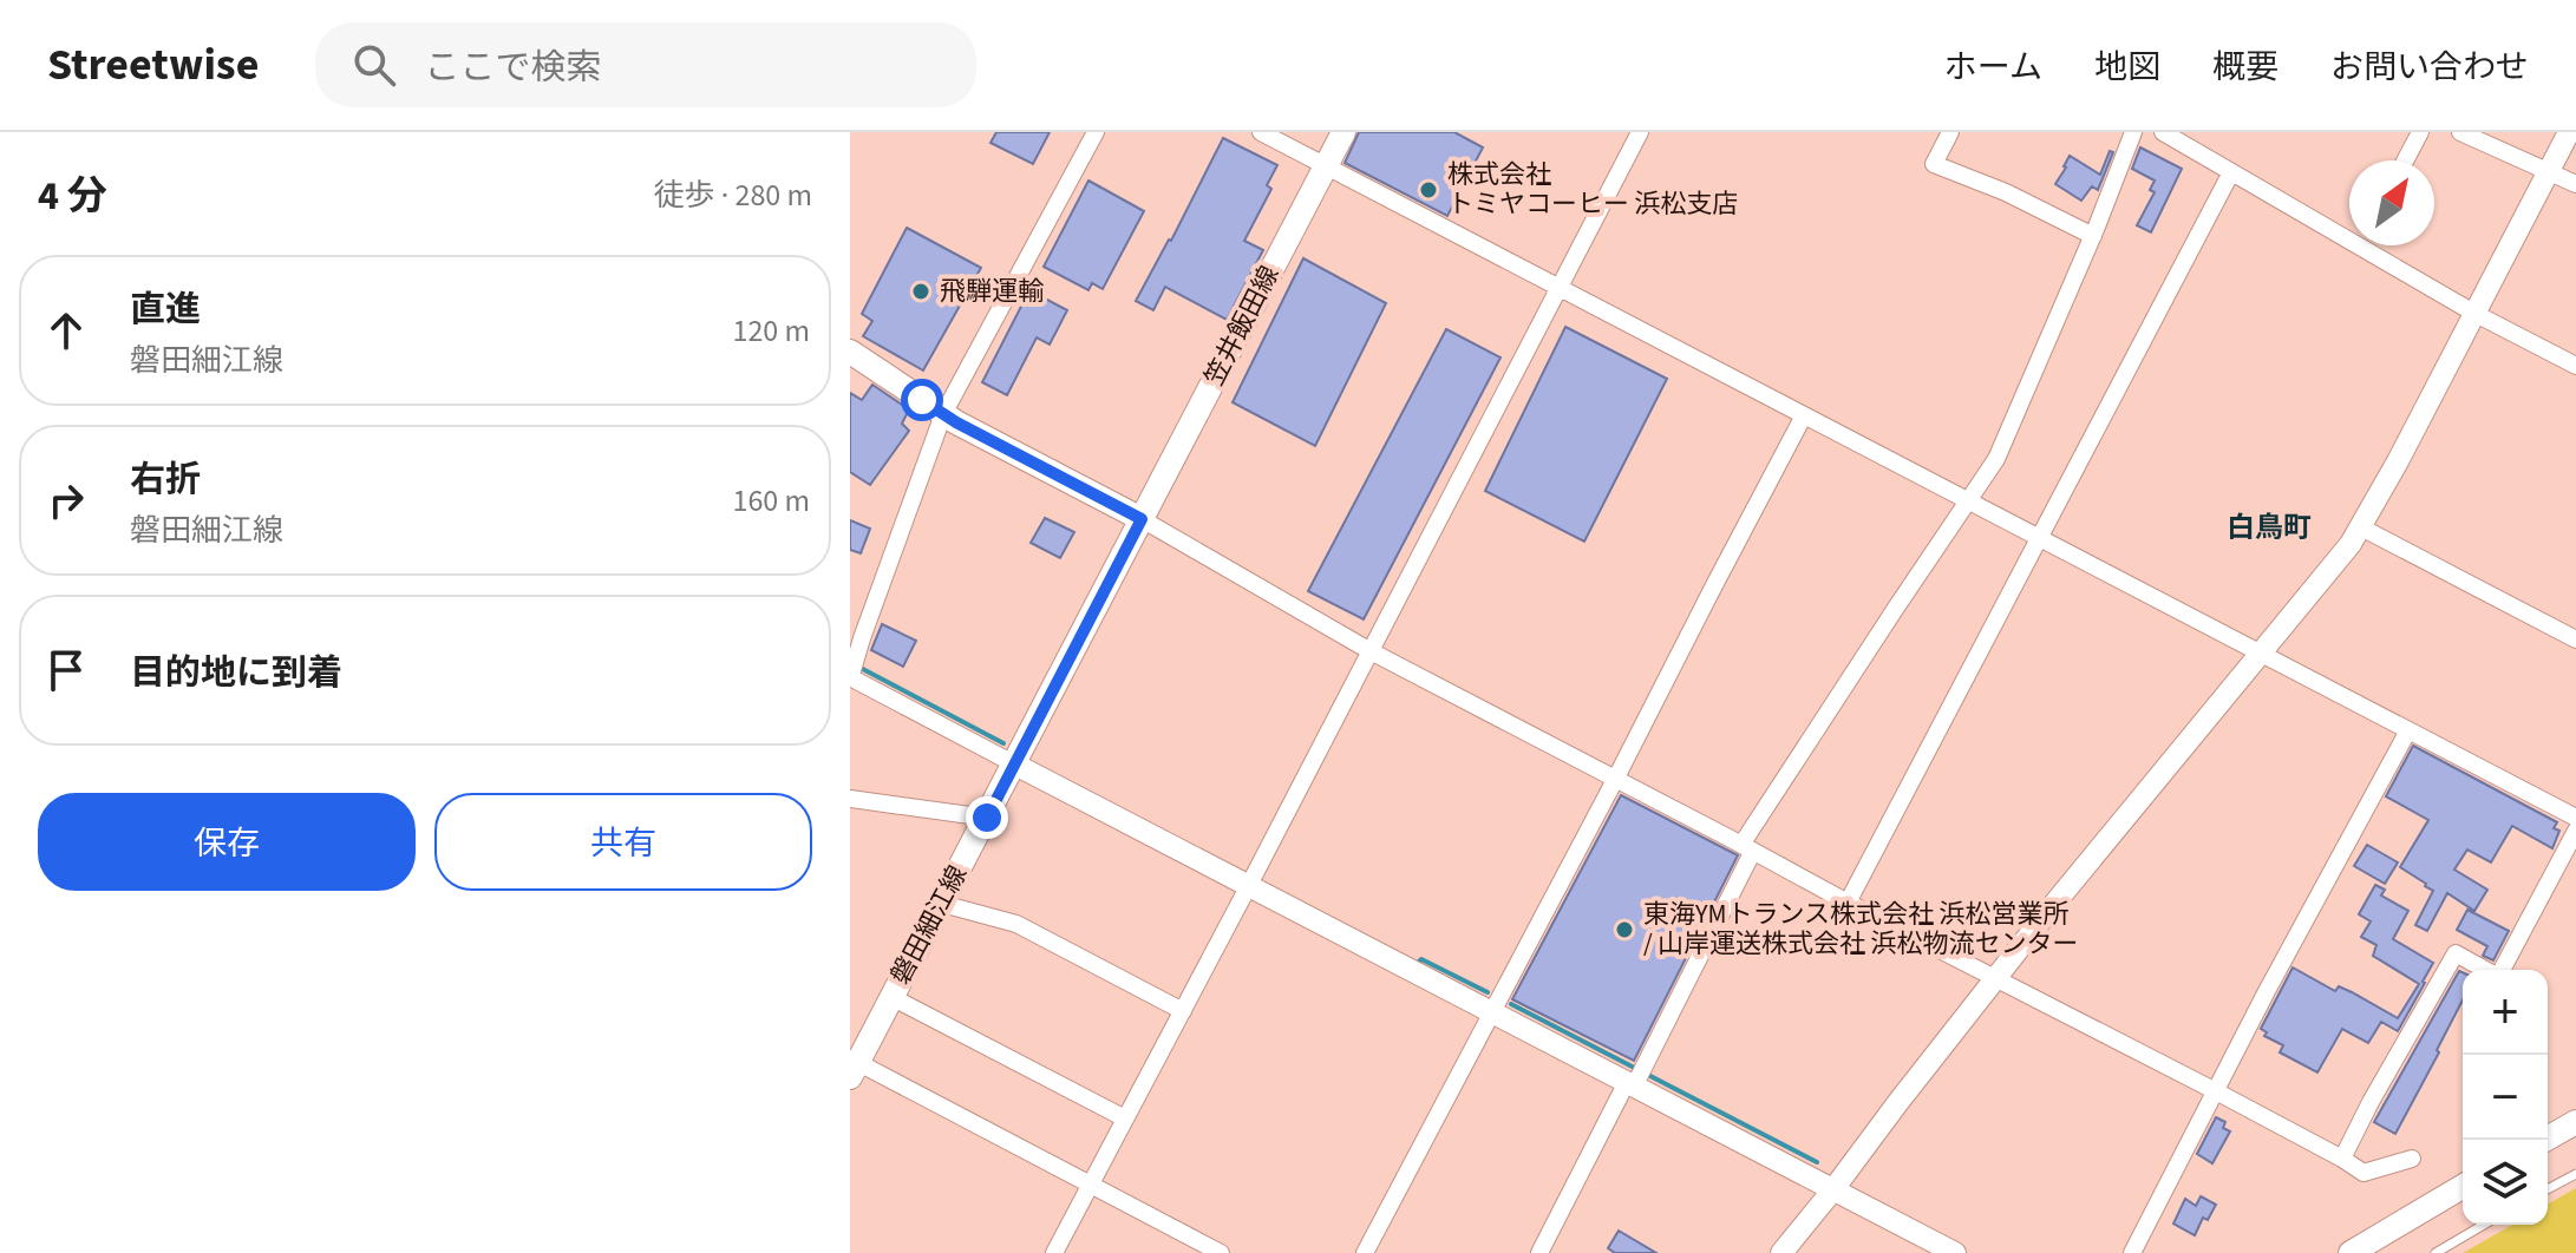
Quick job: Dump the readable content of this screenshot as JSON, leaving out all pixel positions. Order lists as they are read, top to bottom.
{
  "streets": {
    "main road": ["笠井飯田線", "磐田細江線"]
  },
  "crossings": [
    ["笠井飯田線", "磐田細江線"]
  ],
  "districts": ["白鳥町"],
  "places": ["株式会社 トミヤコーヒー 浜松支店", "飛騨運輸", "東海YMトランス株式会社 浜松営業所 / 山岸運送株式会社 浜松物流センター"],
  "north": "top right",
  "page": {
    "header": "Streetwise",
    "search": "ここで検索",
    "nav": [
      "ホーム",
      "地図",
      "概要",
      "お問い合わせ"
    ],
    "heading": ["4 分", "徒歩 · 280 m"],
    "list": [
      ["直進", "磐田細江線", "120 m"],
      ["右折", "磐田細江線", "160 m"],
      "目的地に到着"
    ],
    "buttons": ["保存", "共有"],
    "map_buttons": ["+", "−"]
  }
}
